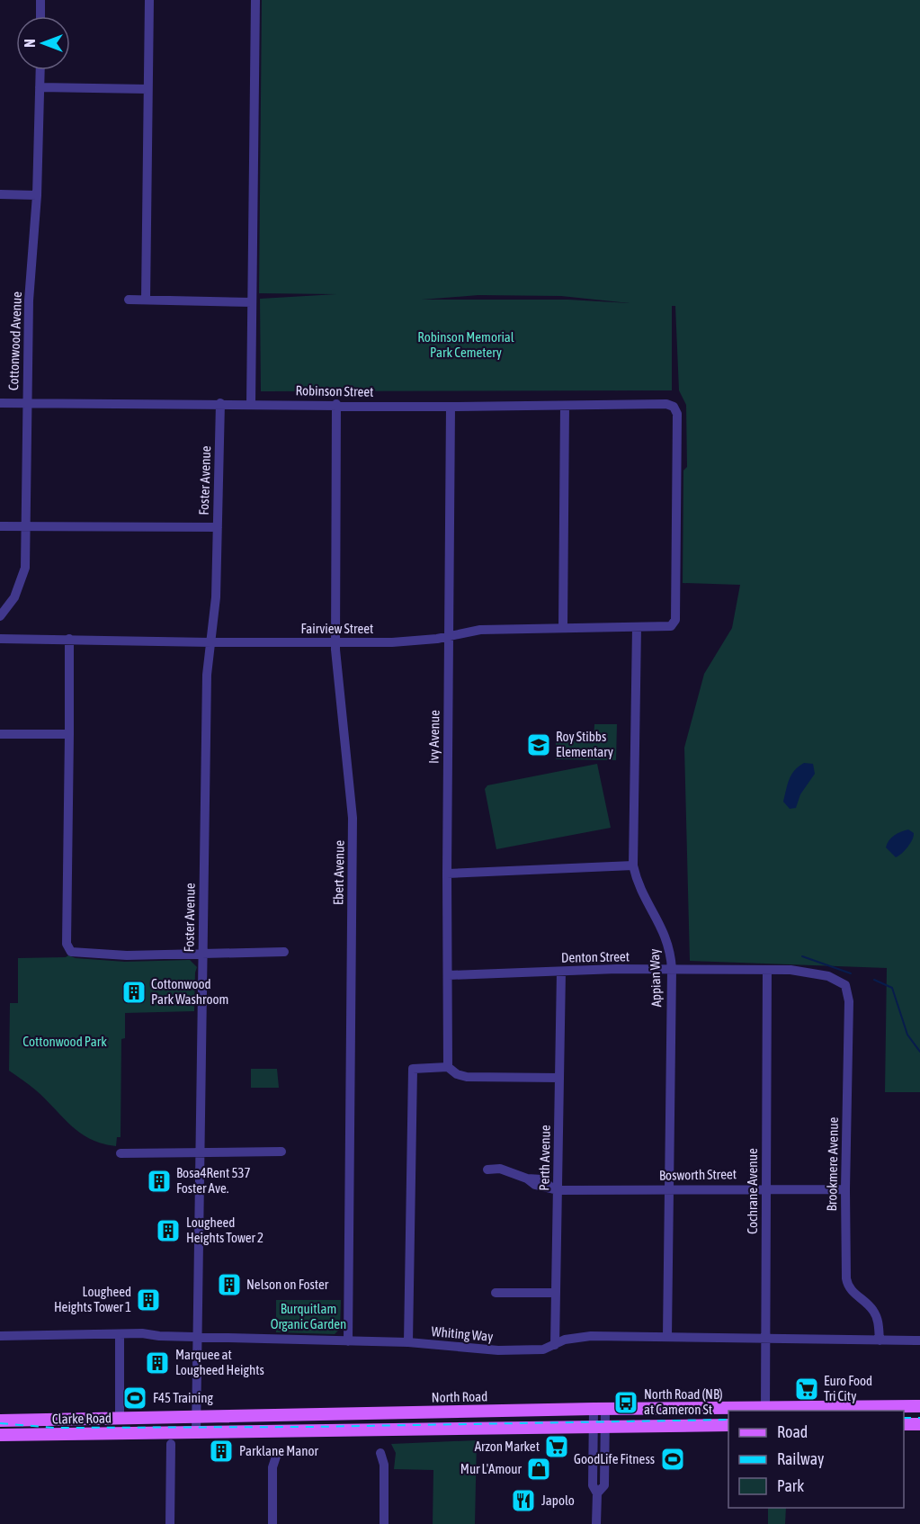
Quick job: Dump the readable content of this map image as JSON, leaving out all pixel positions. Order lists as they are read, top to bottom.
{
  "streets": {
    "main road": ["North Road", "Clarke Road"],
    "street": [
      "Cottonwood Avenue",
      "Robinson Street",
      "Foster Avenue",
      "Fairview Street",
      "Ivy Avenue",
      "Ebert Avenue",
      "Denton Street",
      "Appian Way",
      "Perth Avenue",
      "Brookmere Avenue",
      "Bosworth Street",
      "Cochrane Avenue",
      "Whiting Way"
    ]
  },
  "crossings": [
    ["Cottonwood Avenue", "Robinson Street"],
    ["Robinson Street", "Foster Avenue"],
    ["Robinson Street", "Fairview Street"],
    ["Robinson Street", "Ivy Avenue"],
    ["Robinson Street", "Ebert Avenue"],
    ["Foster Avenue", "Fairview Street"],
    ["Foster Avenue", "Whiting Way"],
    ["Foster Avenue", "North Road"],
    ["Foster Avenue", "Clarke Road"],
    ["Fairview Street", "Ivy Avenue"],
    ["Fairview Street", "Ebert Avenue"],
    ["Fairview Street", "Appian Way"],
    ["Ivy Avenue", "Denton Street"],
    ["Ebert Avenue", "Whiting Way"],
    ["Denton Street", "Appian Way"],
    ["Denton Street", "Perth Avenue"],
    ["Denton Street", "Brookmere Avenue"],
    ["Denton Street", "Cochrane Avenue"],
    ["Appian Way", "Bosworth Street"],
    ["Appian Way", "Whiting Way"],
    ["Perth Avenue", "Bosworth Street"],
    ["Perth Avenue", "Whiting Way"],
    ["Brookmere Avenue", "Bosworth Street"],
    ["Brookmere Avenue", "Whiting Way"],
    ["Bosworth Street", "Cochrane Avenue"],
    ["Cochrane Avenue", "Whiting Way"],
    ["Cochrane Avenue", "North Road"]
  ],
  "parks": ["Robinson Memorial Park Cemetery", "Cottonwood Park", "Burquitlam Organic Garden"],
  "places": {
    "school or university": ["Roy Stibbs Elementary"],
    "building": [
      "Cottonwood Park Washroom",
      "Bosa4Rent 537 Foster Ave.",
      "Lougheed Heights Tower 2",
      "Nelson on Foster",
      "Lougheed Heights Tower 1",
      "Marquee at Lougheed Heights",
      "Parklane Manor"
    ],
    "supermarket": ["Euro Food Tri City", "Arzon Market"],
    "sports": ["F45 Training", "GoodLife Fitness"],
    "bus stop": ["North Road (NB) at Cameron St"],
    "shop": ["Mur L'Amour"],
    "restaurant": ["Japolo"]
  },
  "legend": ["Road", "Railway", "Park"],
  "north": "left"
}
